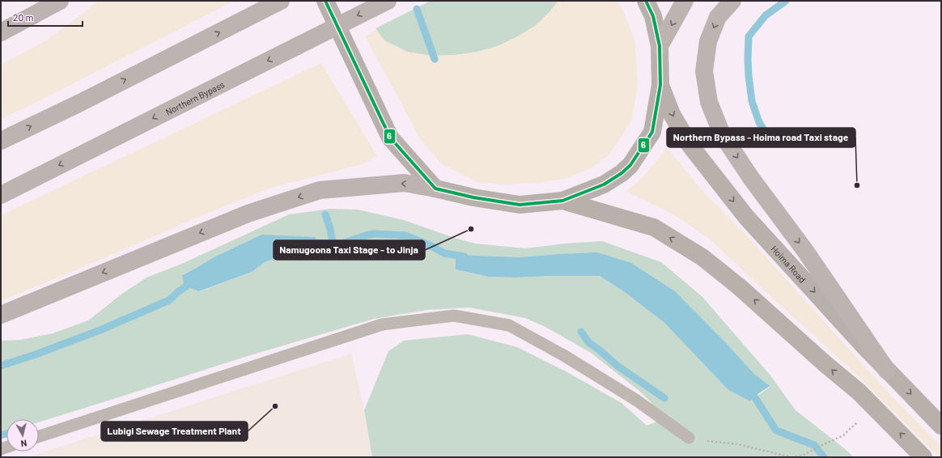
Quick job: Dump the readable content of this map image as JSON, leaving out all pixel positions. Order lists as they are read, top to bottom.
{
  "streets": {
    "highway": ["Northern Bypass"],
    "main road": ["Hoima Road"]
  },
  "places": ["Northern Bypass - Hoima road Taxi stage", "Namugoona Taxi Stage - to Jinja", "Lubigi Sewage Treatment Plant"],
  "lines": ["transit line 6"],
  "scale_bar": "20 m",
  "north": "bottom"
}
